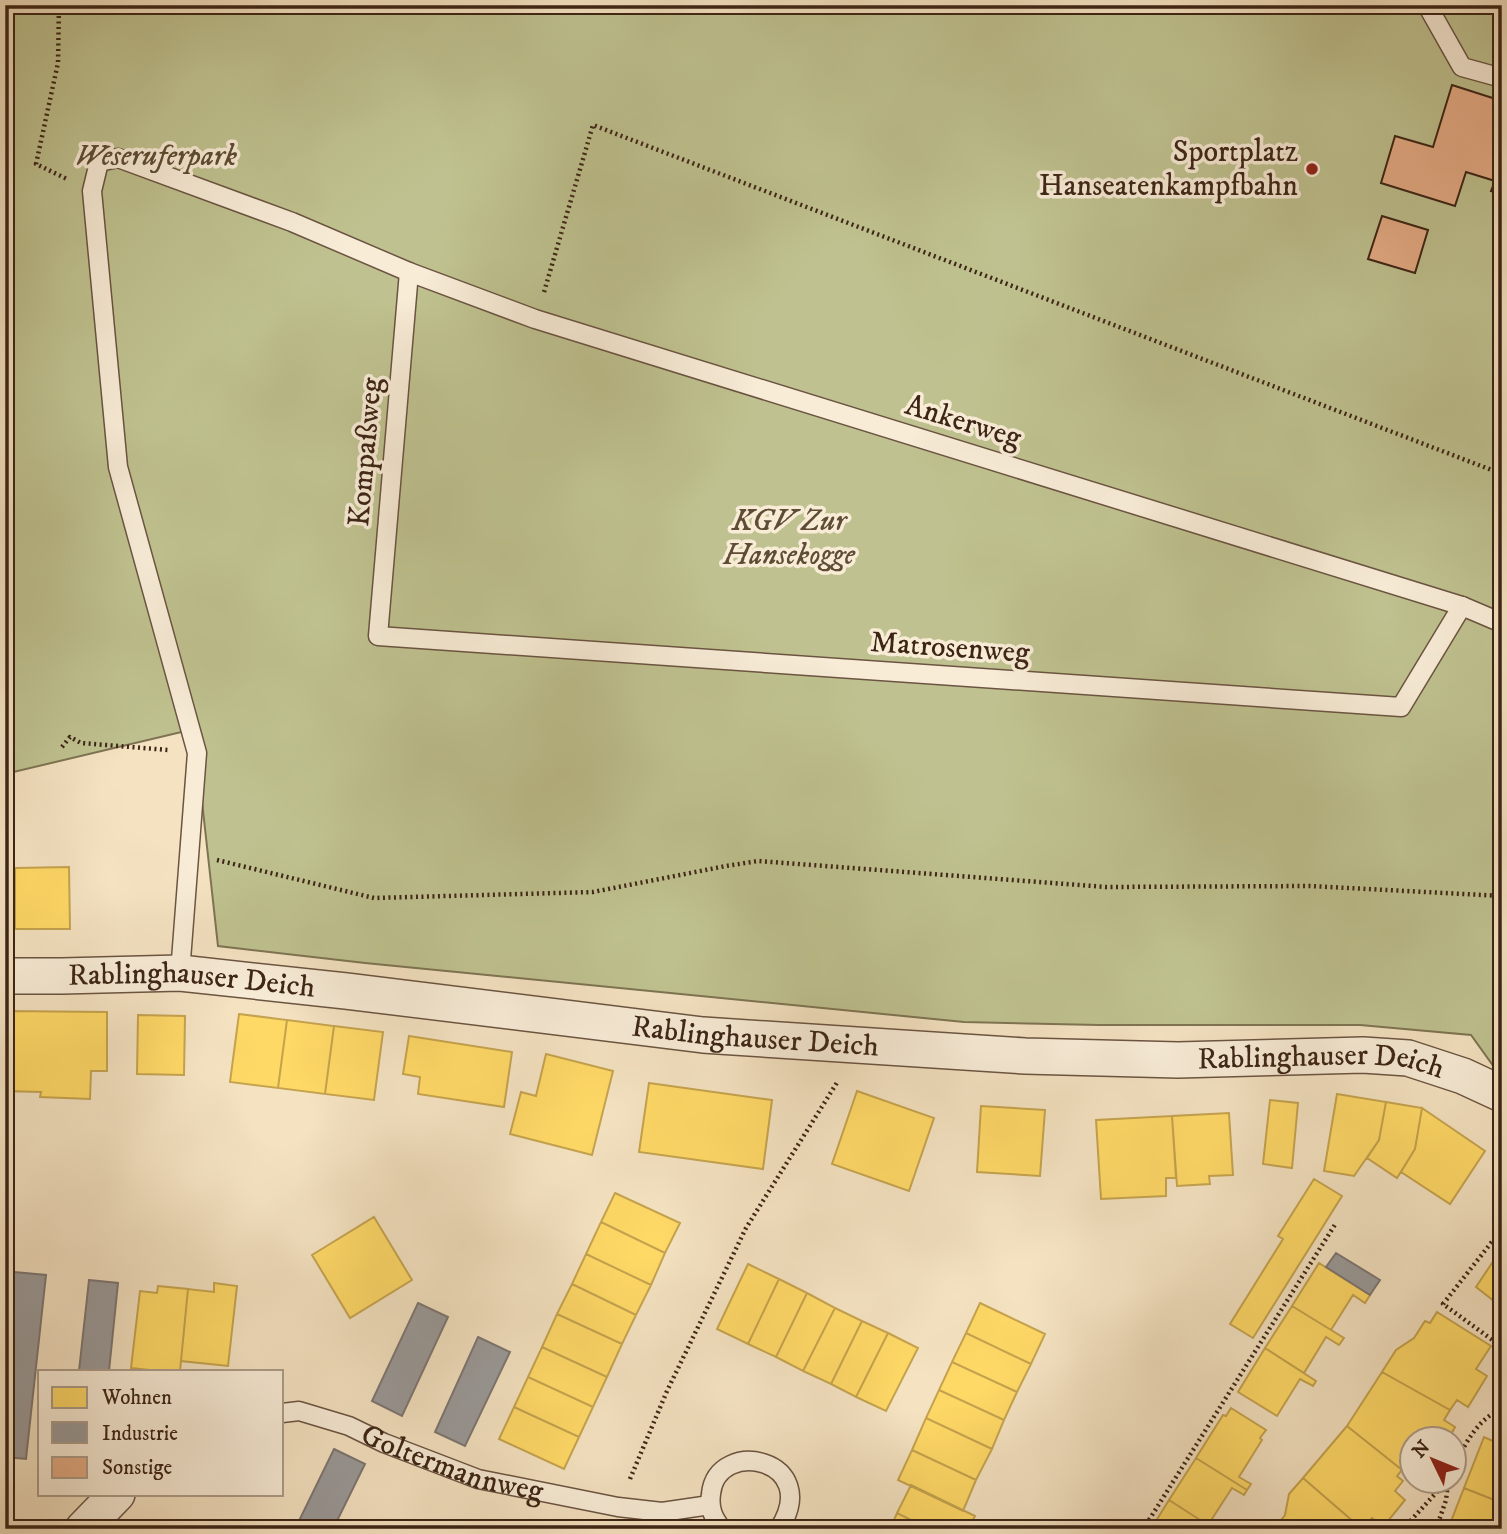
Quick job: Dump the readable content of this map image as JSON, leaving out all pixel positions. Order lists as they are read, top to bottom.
{
  "streets": {
    "street": ["Rablinghauser Deich"],
    "lane": [
      "Ankerweg",
      "Kompaßweg",
      "Matrosenweg",
      "Goltermannweg"
    ]
  },
  "crossings": [
    ["Ankerweg", "Kompaßweg"],
    ["Ankerweg", "Matrosenweg"],
    ["Kompaßweg", "Matrosenweg"]
  ],
  "parks": ["Weseruferpark", "KGV Zur Hansekogge"],
  "places": ["Sportplatz Hanseatenkampfbahn"],
  "legend": ["Wohnen", "Industrie", "Sonstige"],
  "north": "top left"
}
